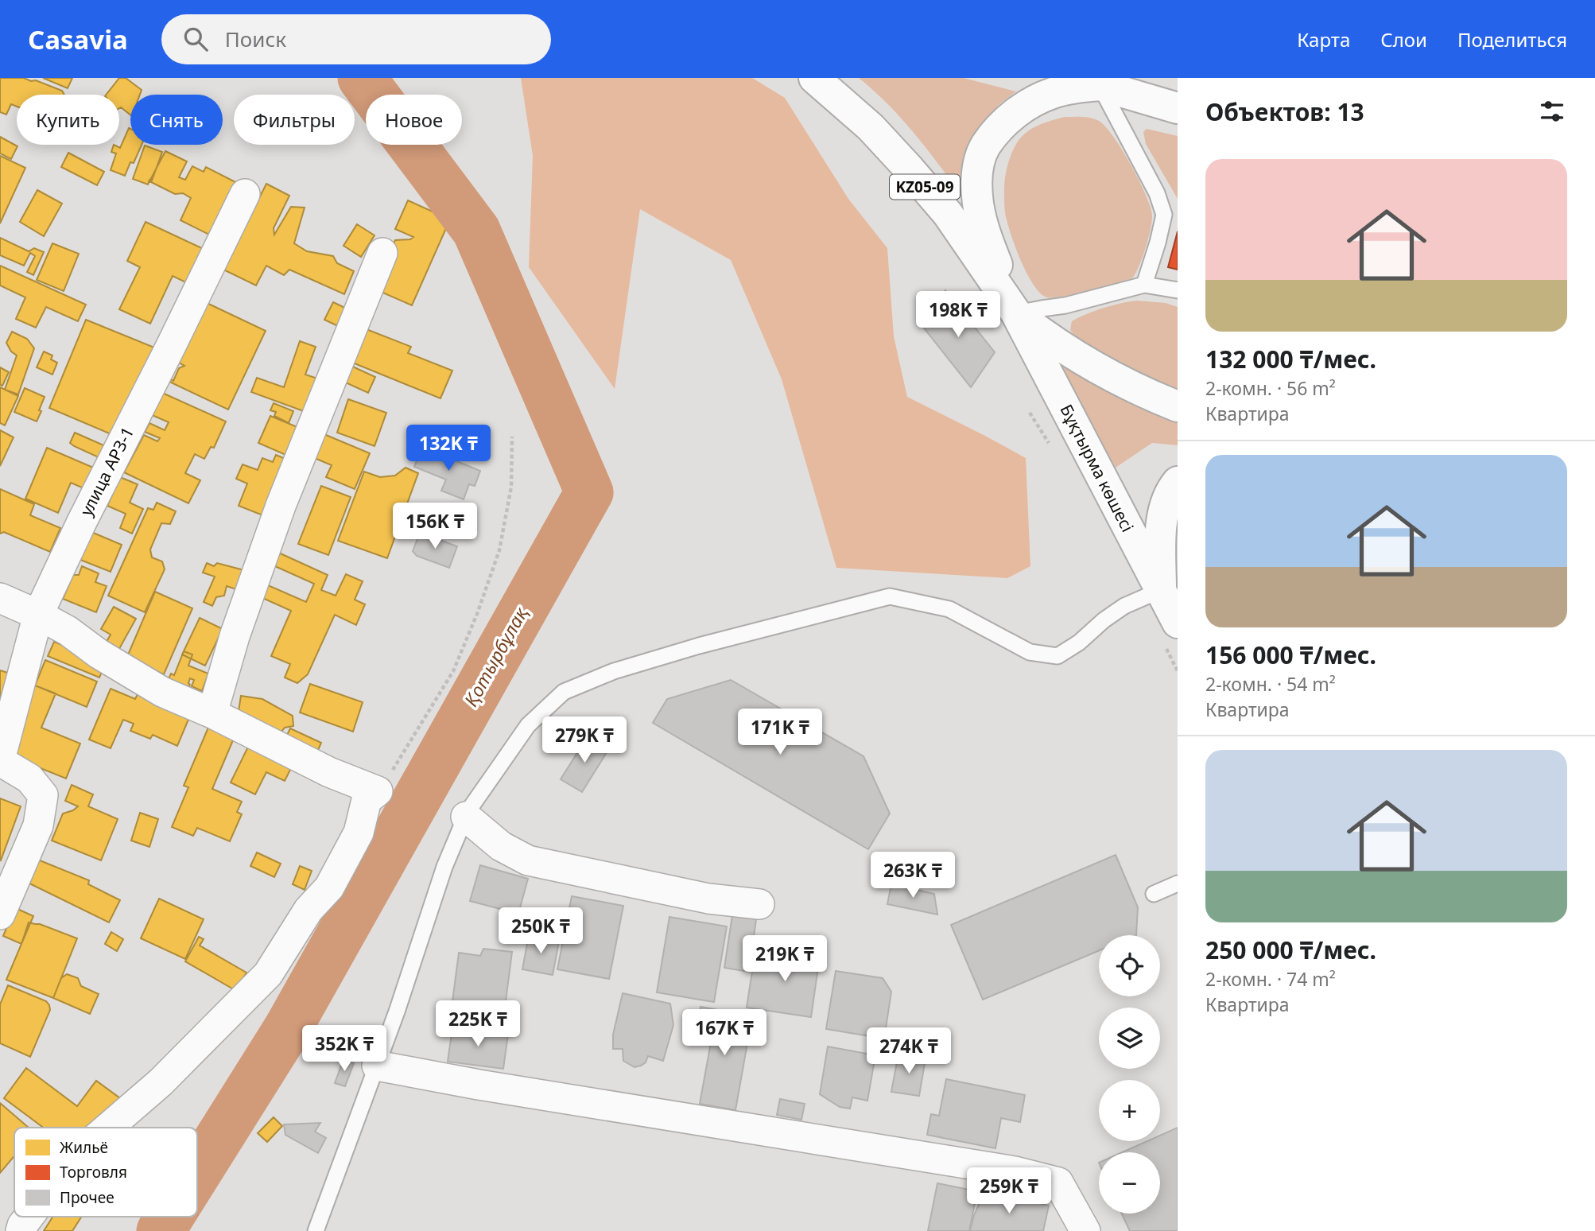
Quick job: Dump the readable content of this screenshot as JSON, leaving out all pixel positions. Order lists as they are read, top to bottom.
{
  "streets": {
    "main road": ["KZ05-09", "Бұқтырма көшесі"],
    "street": ["улица АРЗ-1"]
  },
  "crossings": [
    ["KZ05-09", "Бұқтырма көшесі"]
  ],
  "water": ["Қотырбұлақ"],
  "legend": ["Жильё", "Торговля", "Прочее"],
  "page": {
    "header": "Casavia",
    "search": "Поиск",
    "nav": ["Карта", "Слои", "Поделиться"],
    "heading": "Объектов: 13",
    "chip": [
      "Купить",
      "Снять",
      "Фильтры",
      "Новое"
    ],
    "list": [
      {
        "name": "132 000 ₸/мес.",
        "note": "2-комн. · 56 m² · Квартира"
      },
      {
        "name": "156 000 ₸/мес.",
        "note": "2-комн. · 54 m² · Квартира"
      },
      {
        "name": "250 000 ₸/мес.",
        "note": "2-комн. · 74 m² · Квартира"
      }
    ],
    "price": [
      "198K ₸",
      "132K ₸",
      "156K ₸",
      "171K ₸",
      "279K ₸",
      "263K ₸",
      "250K ₸",
      "219K ₸",
      "225K ₸",
      "167K ₸",
      "352K ₸",
      "274K ₸",
      "259K ₸"
    ],
    "map_buttons": ["+", "−"]
  }
}
